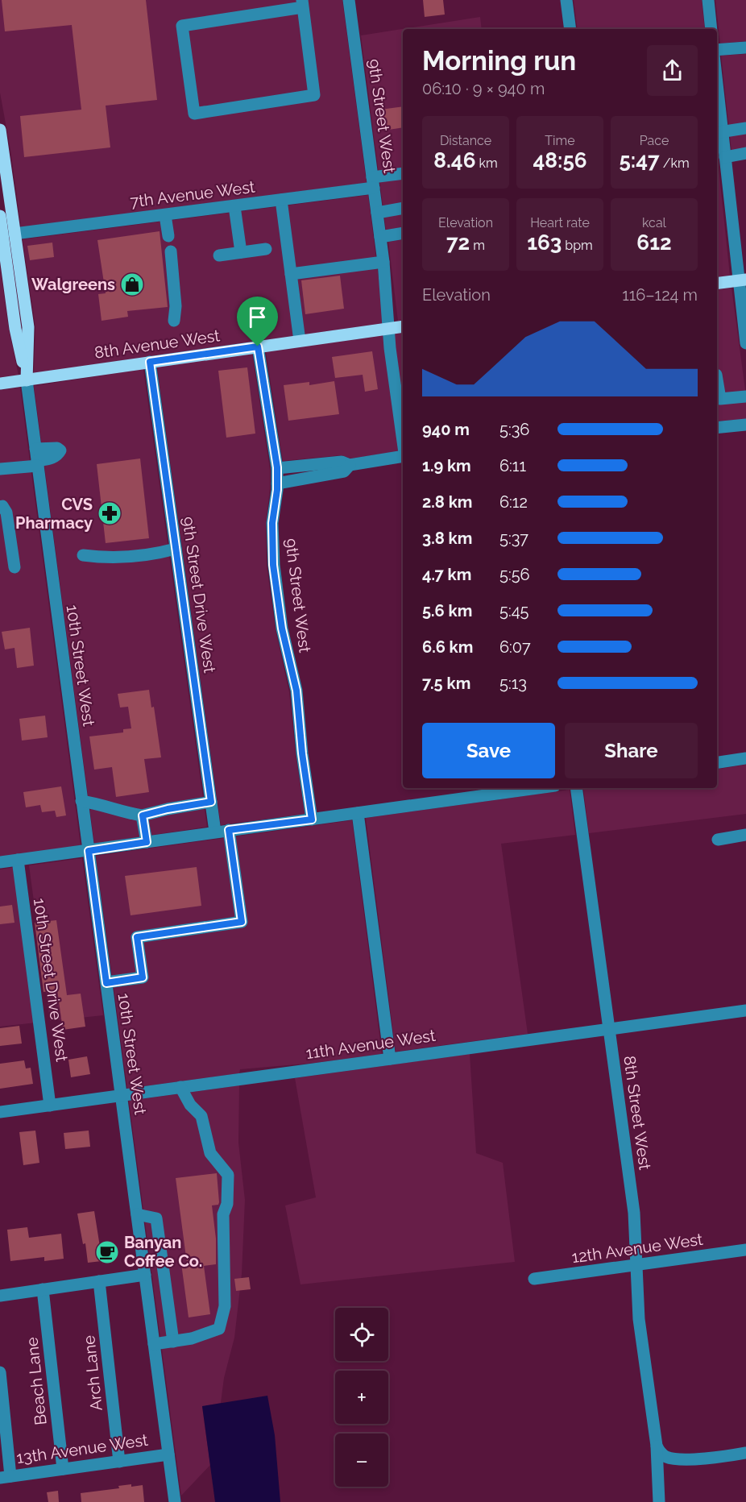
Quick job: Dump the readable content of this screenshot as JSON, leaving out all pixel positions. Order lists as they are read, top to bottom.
{
  "streets": {
    "main road": ["8th Avenue West", "10th Street West"],
    "street": [
      "9th Street West",
      "7th Avenue West",
      "9th Street Drive West",
      "10th Street Drive West",
      "11th Avenue West",
      "8th Street West",
      "12th Avenue West",
      "Arch Lane",
      "Beach Lane",
      "13th Avenue West"
    ]
  },
  "crossings": [
    ["9th Street West", "7th Avenue West"],
    ["9th Street West", "8th Avenue West"],
    ["7th Avenue West", "10th Street West"],
    ["8th Avenue West", "9th Street Drive West"],
    ["8th Avenue West", "10th Street West"],
    ["10th Street West", "11th Avenue West"],
    ["10th Street West", "13th Avenue West"],
    ["10th Street Drive West", "11th Avenue West"],
    ["11th Avenue West", "8th Street West"],
    ["8th Street West", "12th Avenue West"],
    ["Arch Lane", "13th Avenue West"],
    ["Beach Lane", "13th Avenue West"]
  ],
  "places": {
    "shop": ["Walgreens"],
    "pharmacy": ["CVS Pharmacy"],
    "cafe": ["Banyan Coffee Co."]
  },
  "page": {
    "heading": ["Morning run", "06:10 · 9 × 940 m"],
    "stats": [
      ["Distance", "8.46 km"],
      ["Time", "48:56"],
      ["Pace", "5:47 /km"],
      ["Elevation", "72 m"],
      ["Heart rate", "163 bpm"],
      ["kcal", "612"]
    ],
    "chart": ["Elevation", "116–124 m"],
    "list": [
      {
        "name": "940 m",
        "note": "5:36"
      },
      {
        "name": "1.9 km",
        "note": "6:11"
      },
      {
        "name": "2.8 km",
        "note": "6:12"
      },
      {
        "name": "3.8 km",
        "note": "5:37"
      },
      {
        "name": "4.7 km",
        "note": "5:56"
      },
      {
        "name": "5.6 km",
        "note": "5:45"
      },
      {
        "name": "6.6 km",
        "note": "6:07"
      },
      {
        "name": "7.5 km",
        "note": "5:13"
      }
    ],
    "buttons": ["Save", "Share"],
    "map_buttons": ["+", "−"]
  }
}
